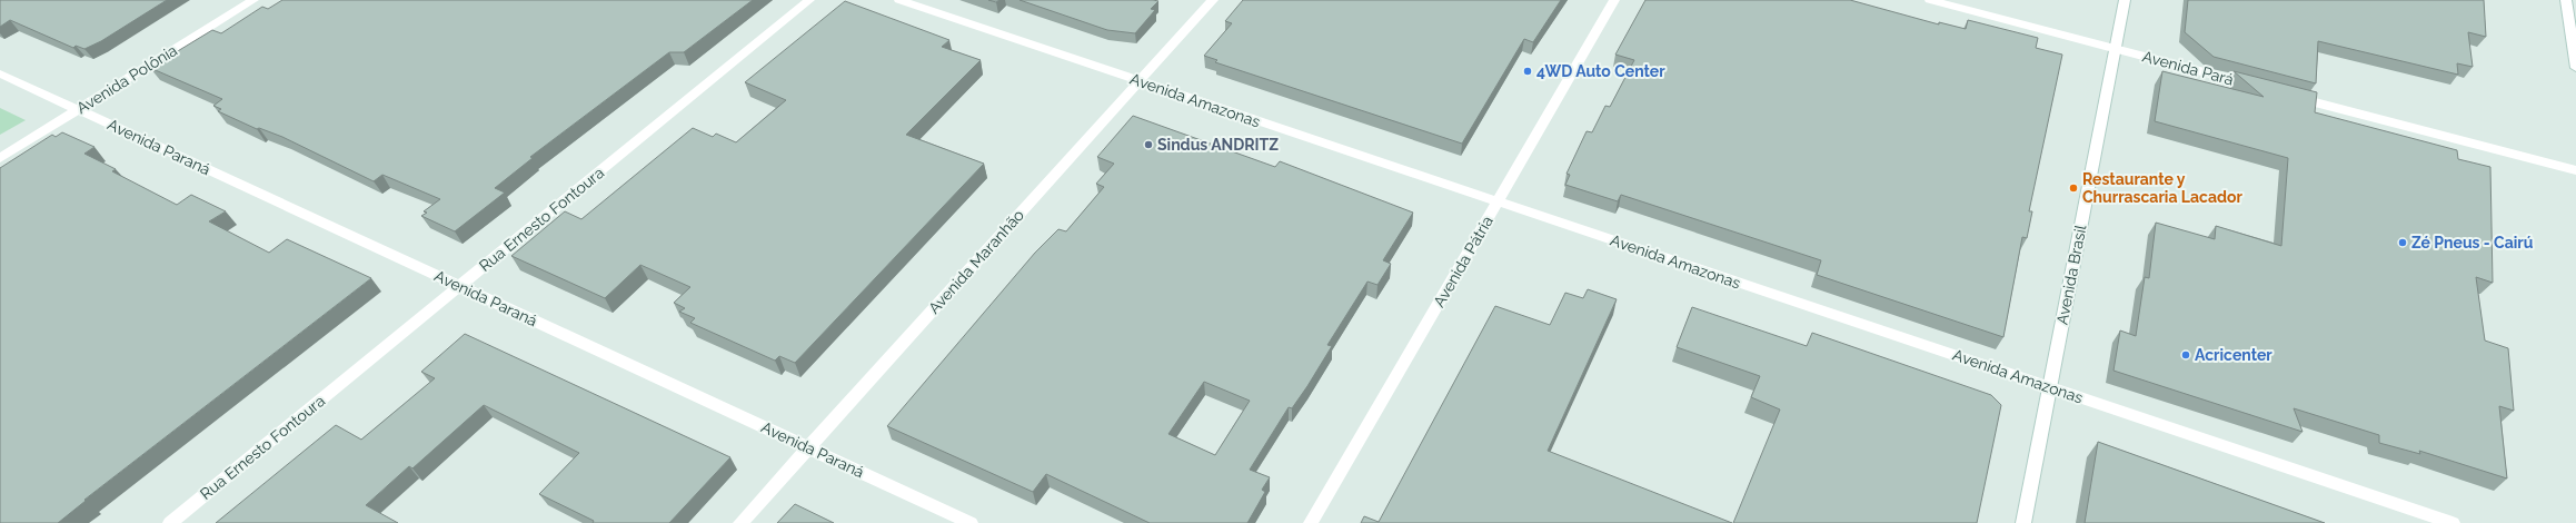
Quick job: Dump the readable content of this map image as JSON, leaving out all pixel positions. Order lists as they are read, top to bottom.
{
  "streets": {
    "street": [
      "Avenida Pará",
      "Avenida Polônia",
      "Avenida Amazonas",
      "Avenida Paraná",
      "Rua Ernesto Fontoura",
      "Avenida Maranhão",
      "Avenida Pátria",
      "Avenida Brasil"
    ]
  },
  "crossings": [
    ["Avenida Pará", "Avenida Brasil"],
    ["Avenida Polônia", "Avenida Paraná"],
    ["Avenida Amazonas", "Avenida Maranhão"],
    ["Avenida Amazonas", "Avenida Pátria"],
    ["Avenida Amazonas", "Avenida Brasil"],
    ["Avenida Paraná", "Rua Ernesto Fontoura"],
    ["Avenida Paraná", "Avenida Maranhão"]
  ],
  "places": [
    "4WD Auto Center",
    "Sindus ANDRITZ",
    "Restaurante y Churrascaria Lacador",
    "Zé Pneus - Cairú",
    "Acricenter"
  ]
}
